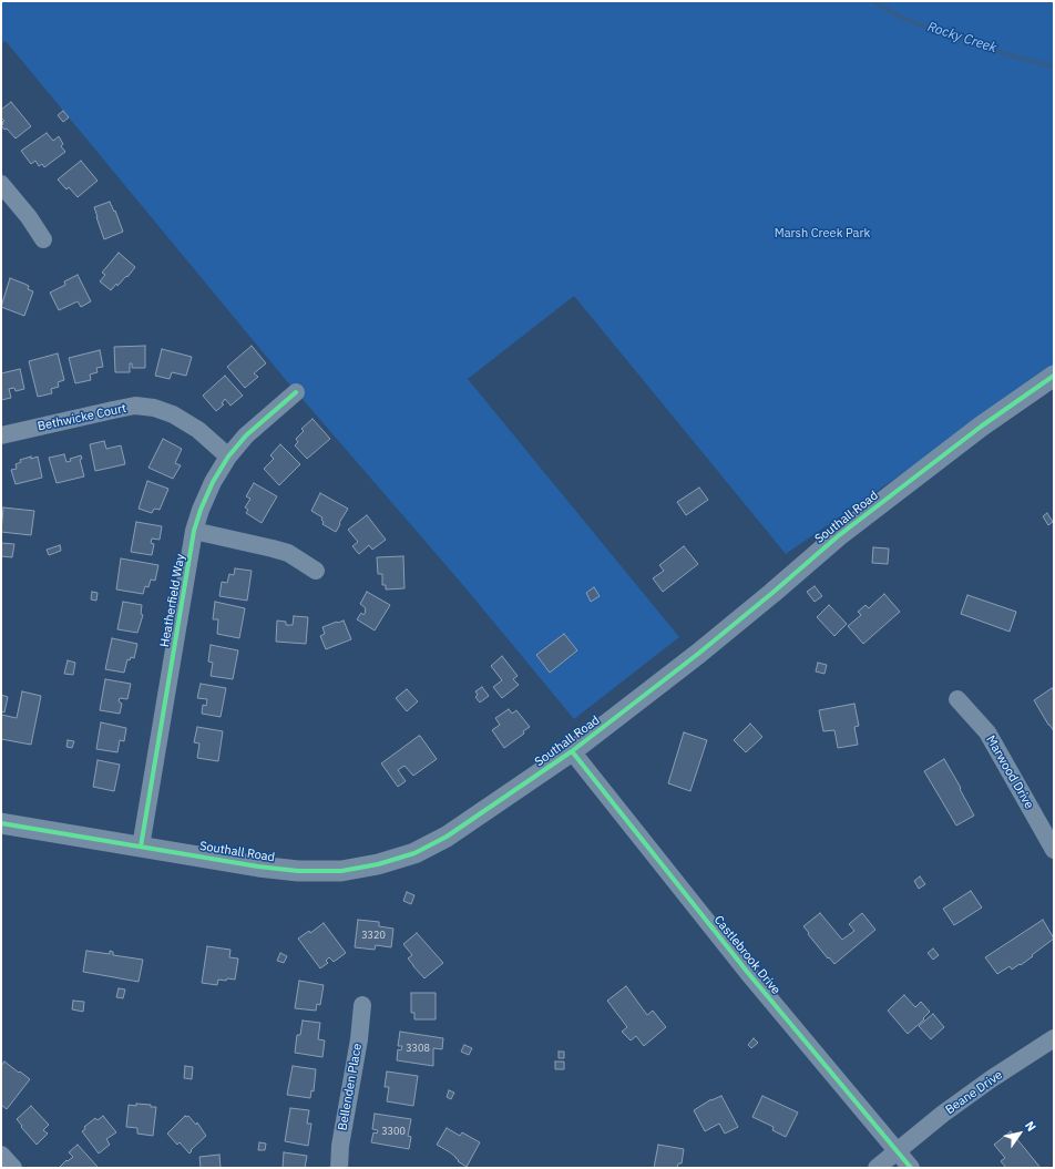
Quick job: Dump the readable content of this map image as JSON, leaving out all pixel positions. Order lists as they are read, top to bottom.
{
  "streets": {
    "street": [
      "Bethwicke Court",
      "Southall Road",
      "Heatherfield Way",
      "Marwood Drive",
      "Castlebrook Drive",
      "Bellenden Place",
      "Beane Drive"
    ]
  },
  "crossings": [
    ["Bethwicke Court", "Heatherfield Way"],
    ["Southall Road", "Heatherfield Way"],
    ["Southall Road", "Castlebrook Drive"],
    ["Castlebrook Drive", "Beane Drive"]
  ],
  "water": ["Rocky Creek"],
  "parks": ["Marsh Creek Park"],
  "house_numbers": ["3320", "3308", "3300"],
  "north": "top right"
}
